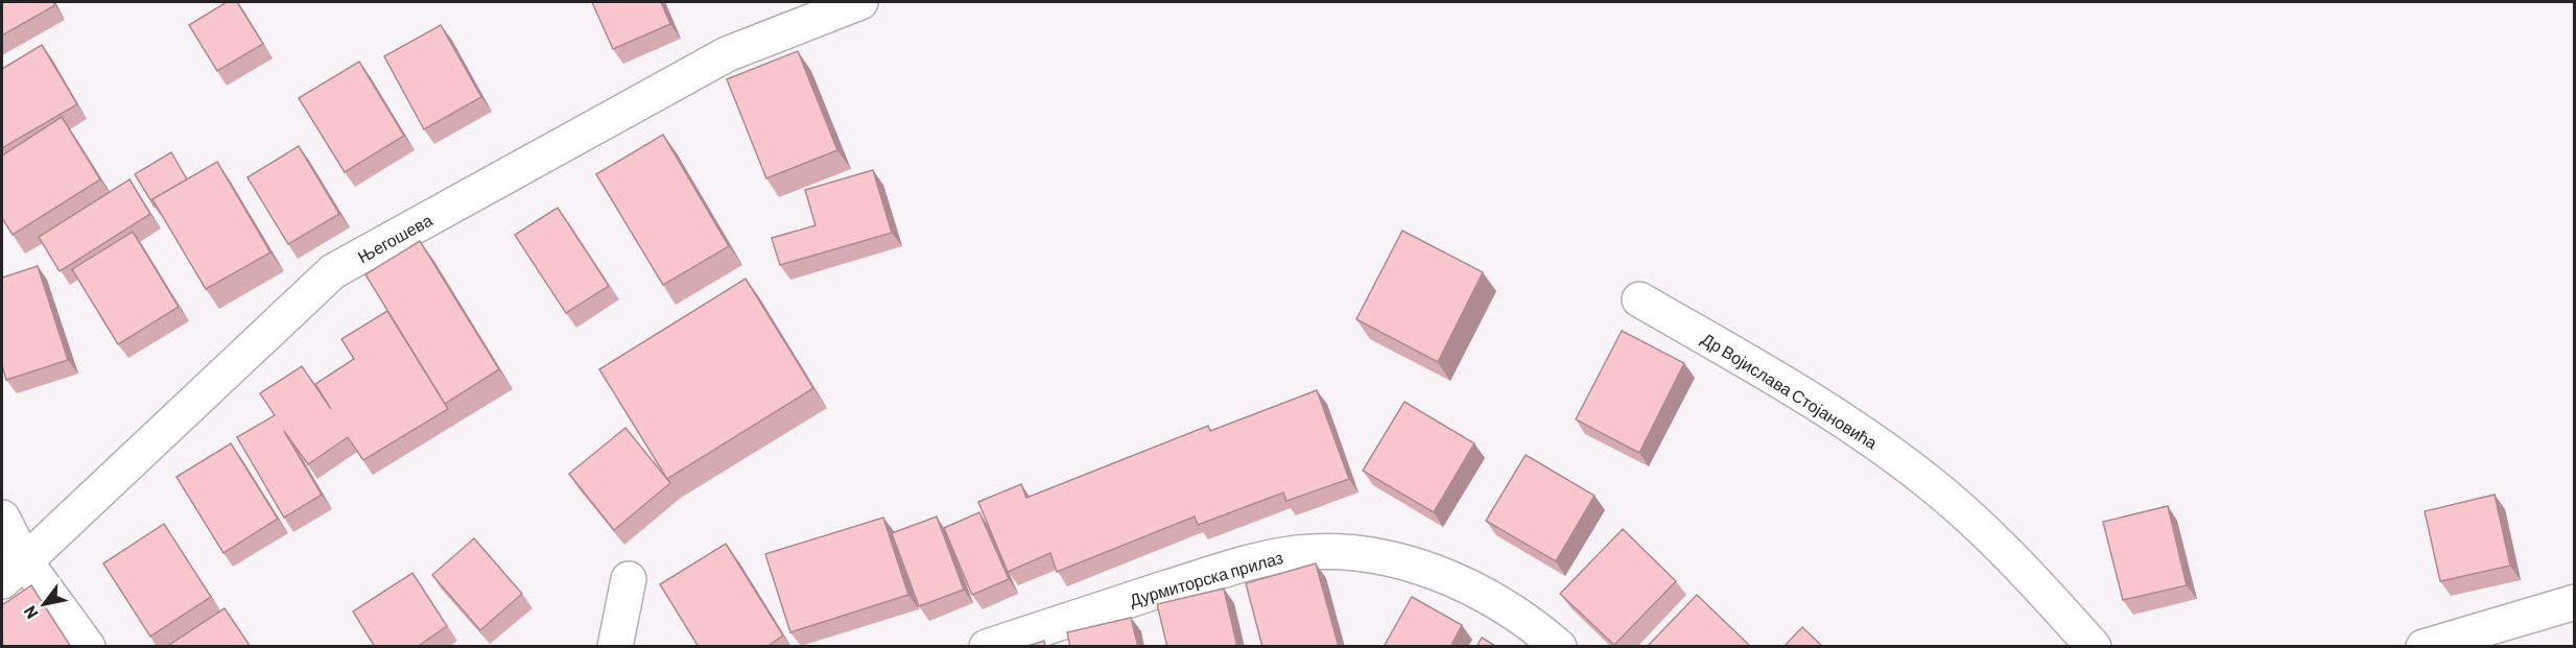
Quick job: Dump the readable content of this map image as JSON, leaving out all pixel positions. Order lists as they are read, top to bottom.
{
  "streets": {
    "street": ["Његошева", "Др Војислава Стојановића", "Дурмиторска прилаз"]
  },
  "north": "bottom left"
}
